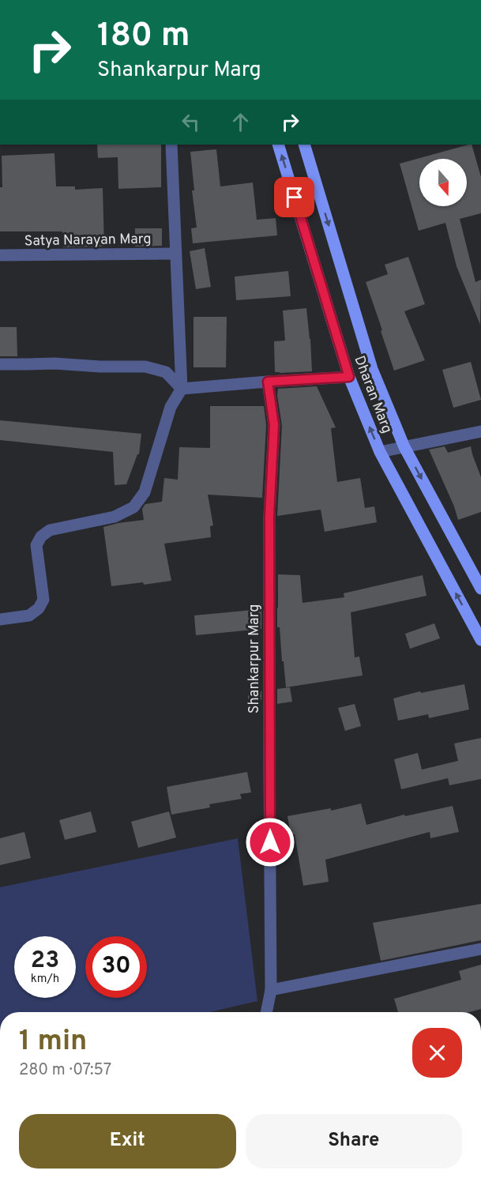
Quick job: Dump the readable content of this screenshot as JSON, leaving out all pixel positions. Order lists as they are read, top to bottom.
{
  "streets": {
    "main road": ["Dharan Marg"],
    "street": ["Satya Narayan Marg", "Shankarpur Marg"]
  },
  "north": "bottom",
  "page": {
    "turn": ["180 m", "Shankarpur Marg"],
    "speed": "23 km/h",
    "limit": "30",
    "heading": ["1 min", "280 m · 07:57"],
    "buttons": ["Exit", "Share"]
  }
}
